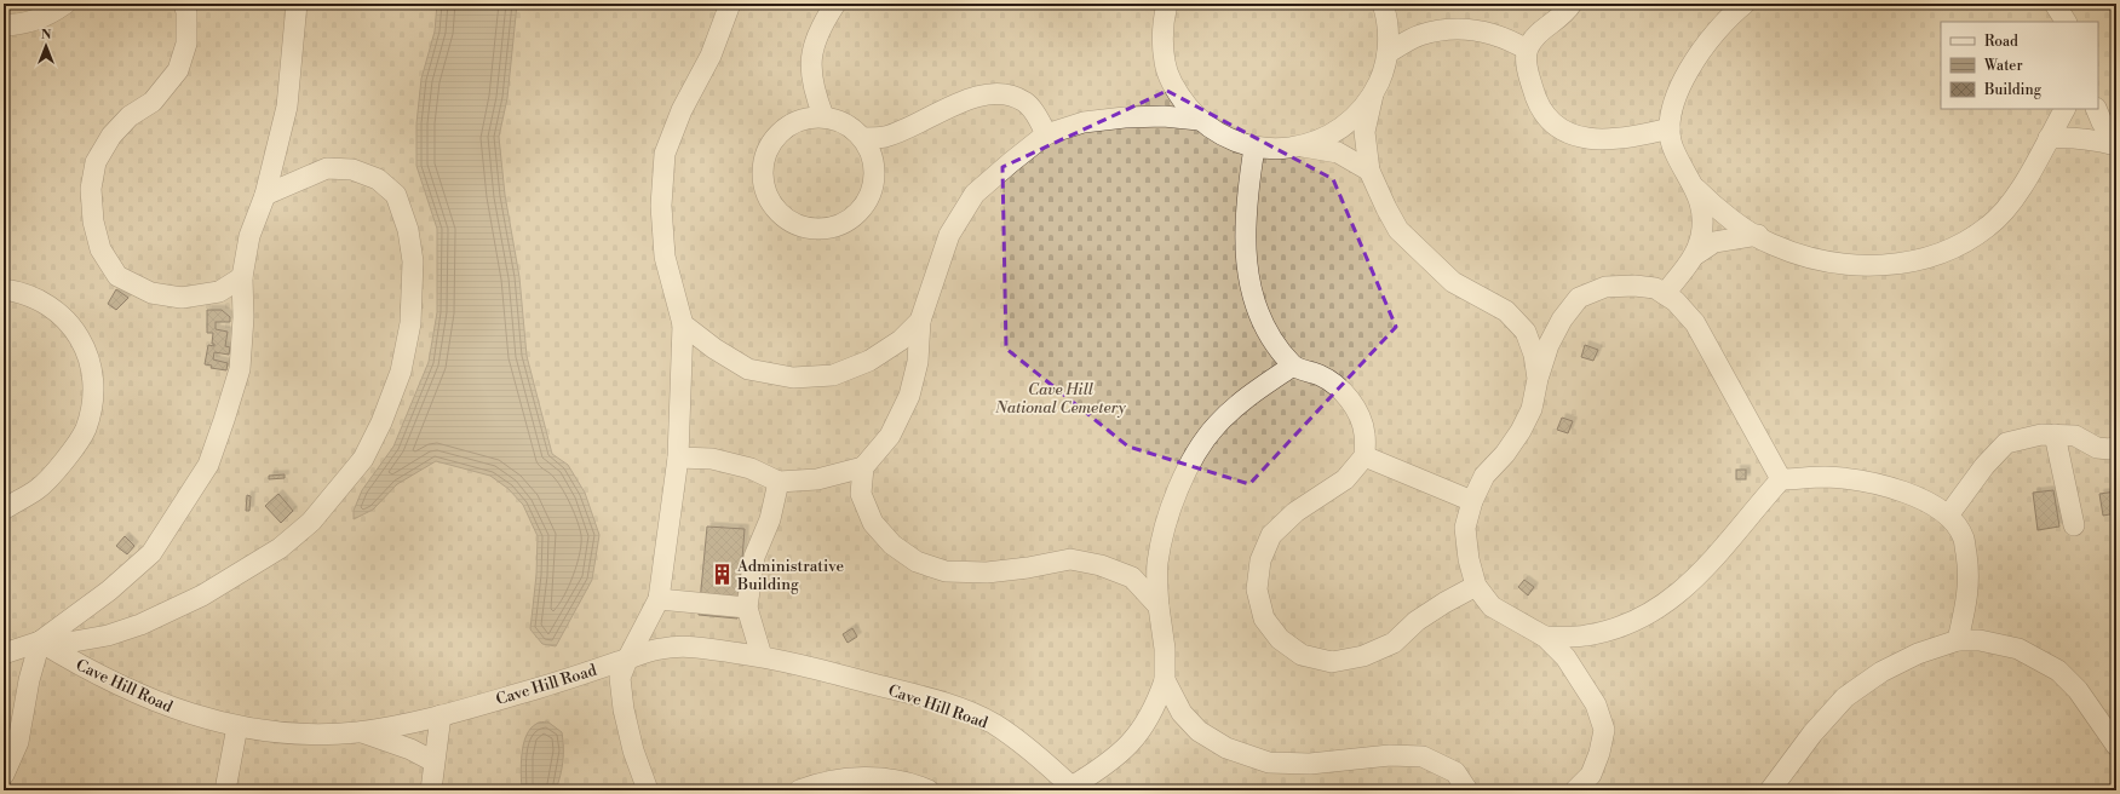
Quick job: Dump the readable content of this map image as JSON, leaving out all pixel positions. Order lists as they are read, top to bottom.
{
  "streets": {
    "street": ["Cave Hill Road"]
  },
  "parks": ["Cave Hill National Cemetery"],
  "places": {
    "building": ["Administrative Building"]
  },
  "legend": ["Road", "Water", "Building"],
  "north": "top"
}
